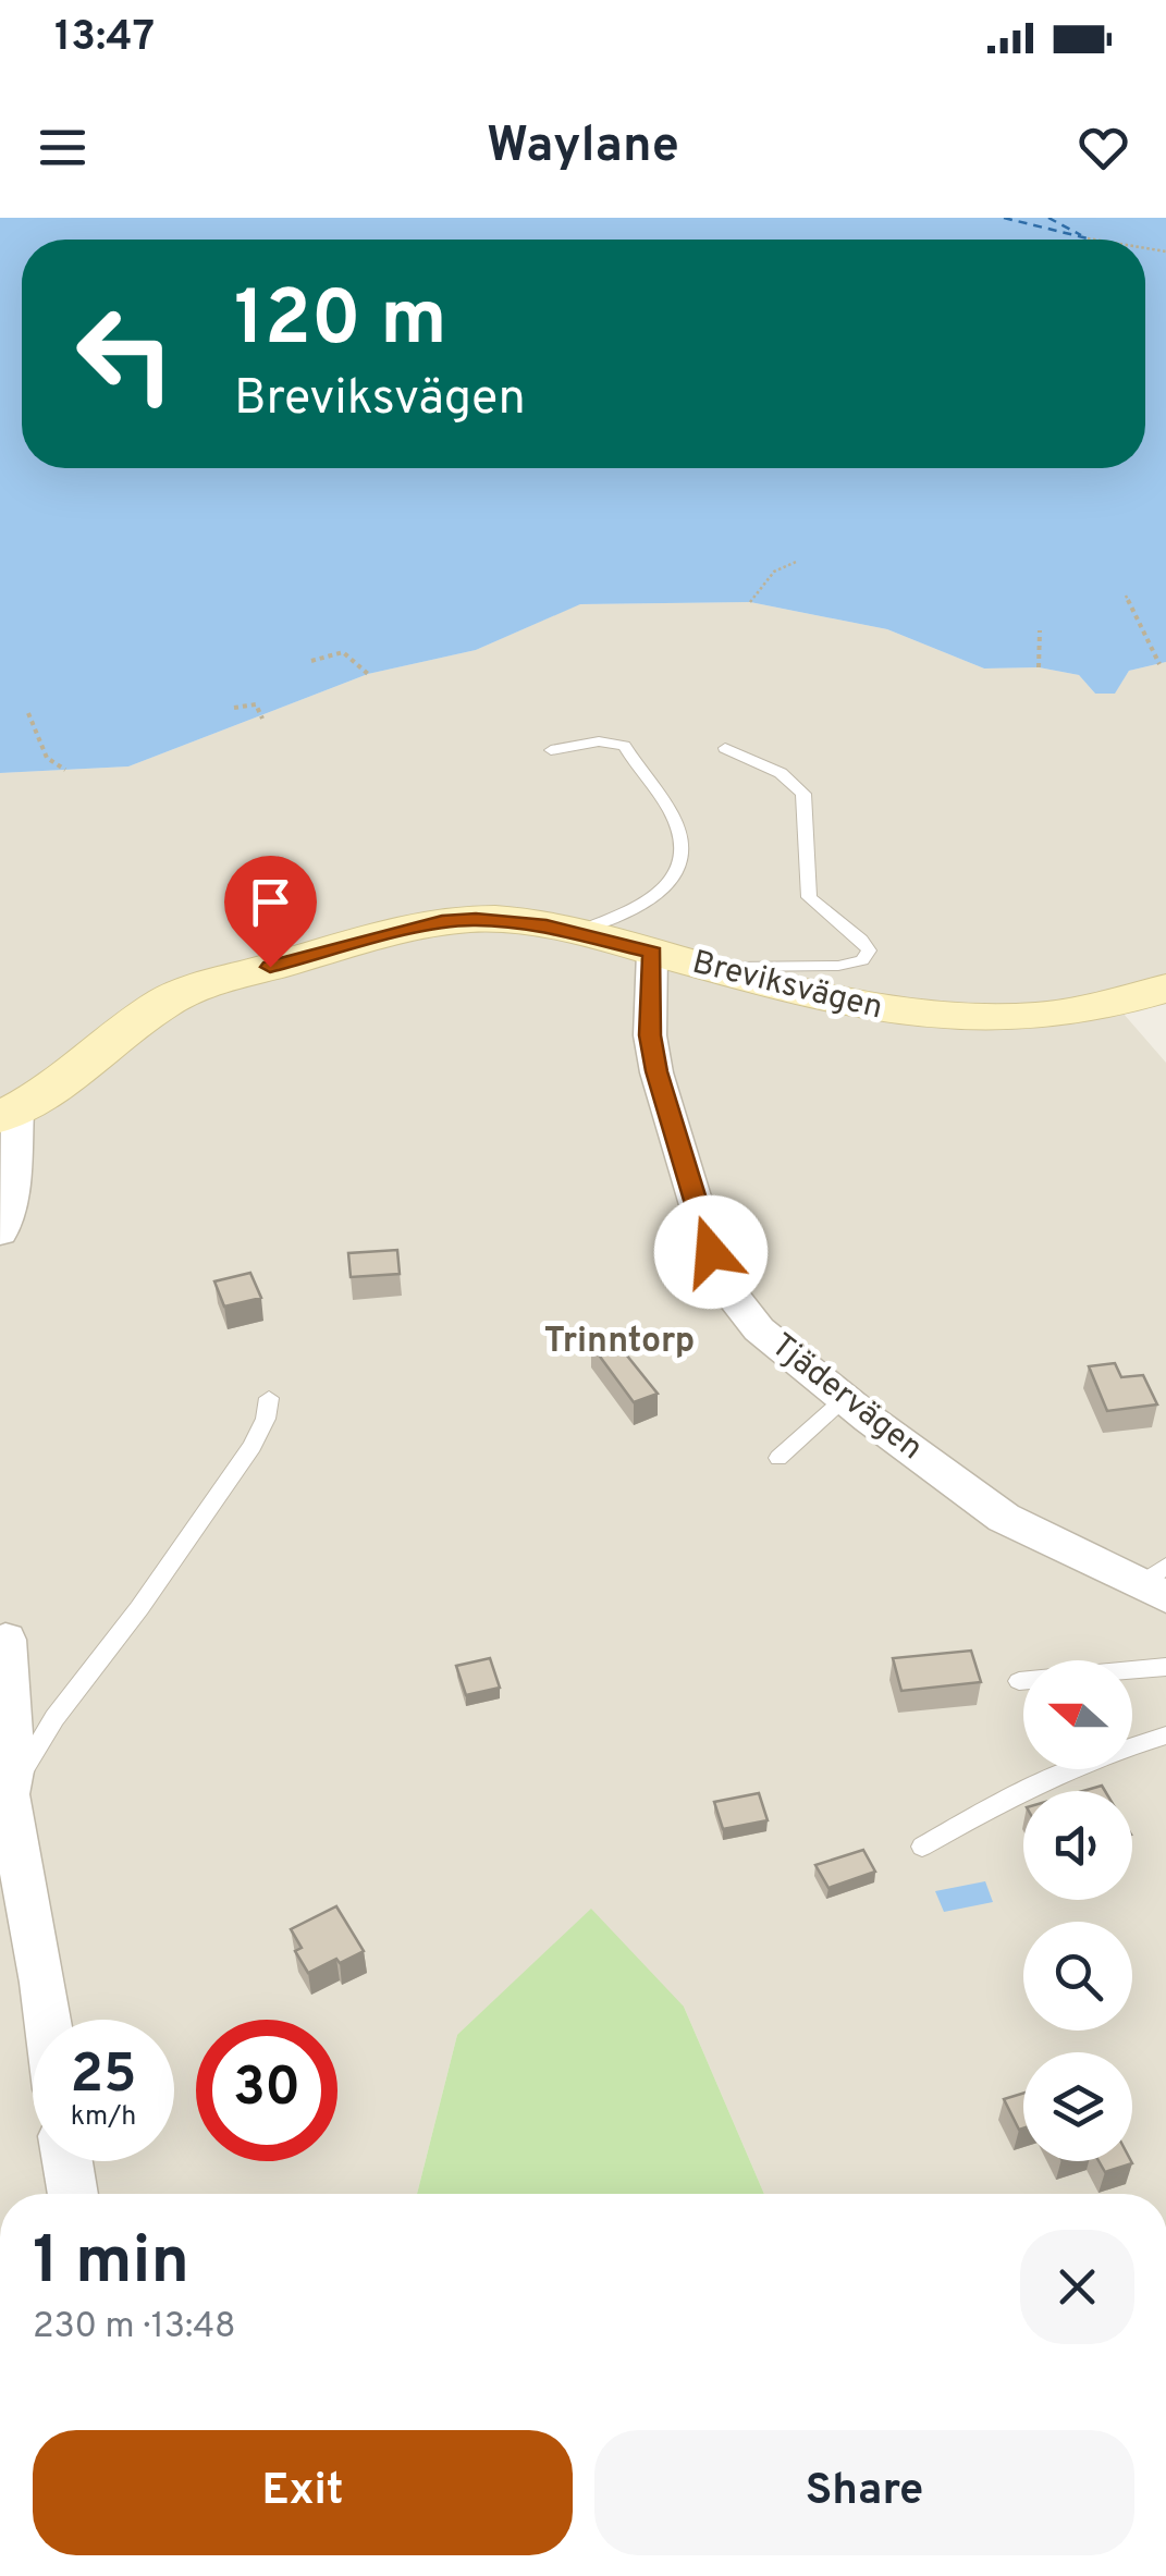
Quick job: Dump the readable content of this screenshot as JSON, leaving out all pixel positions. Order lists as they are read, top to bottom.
{
  "streets": {
    "main road": ["Breviksvägen"],
    "street": ["Tjädervägen"]
  },
  "crossings": [
    ["Breviksvägen", "Tjädervägen"]
  ],
  "districts": ["Trinntorp"],
  "north": "left",
  "page": {
    "status": "13:47",
    "header": "Waylane",
    "turn": ["120 m", "Breviksvägen"],
    "speed": "25 km/h",
    "limit": "30",
    "heading": ["1 min", "230 m · 13:48"],
    "buttons": ["Exit", "Share"]
  }
}
